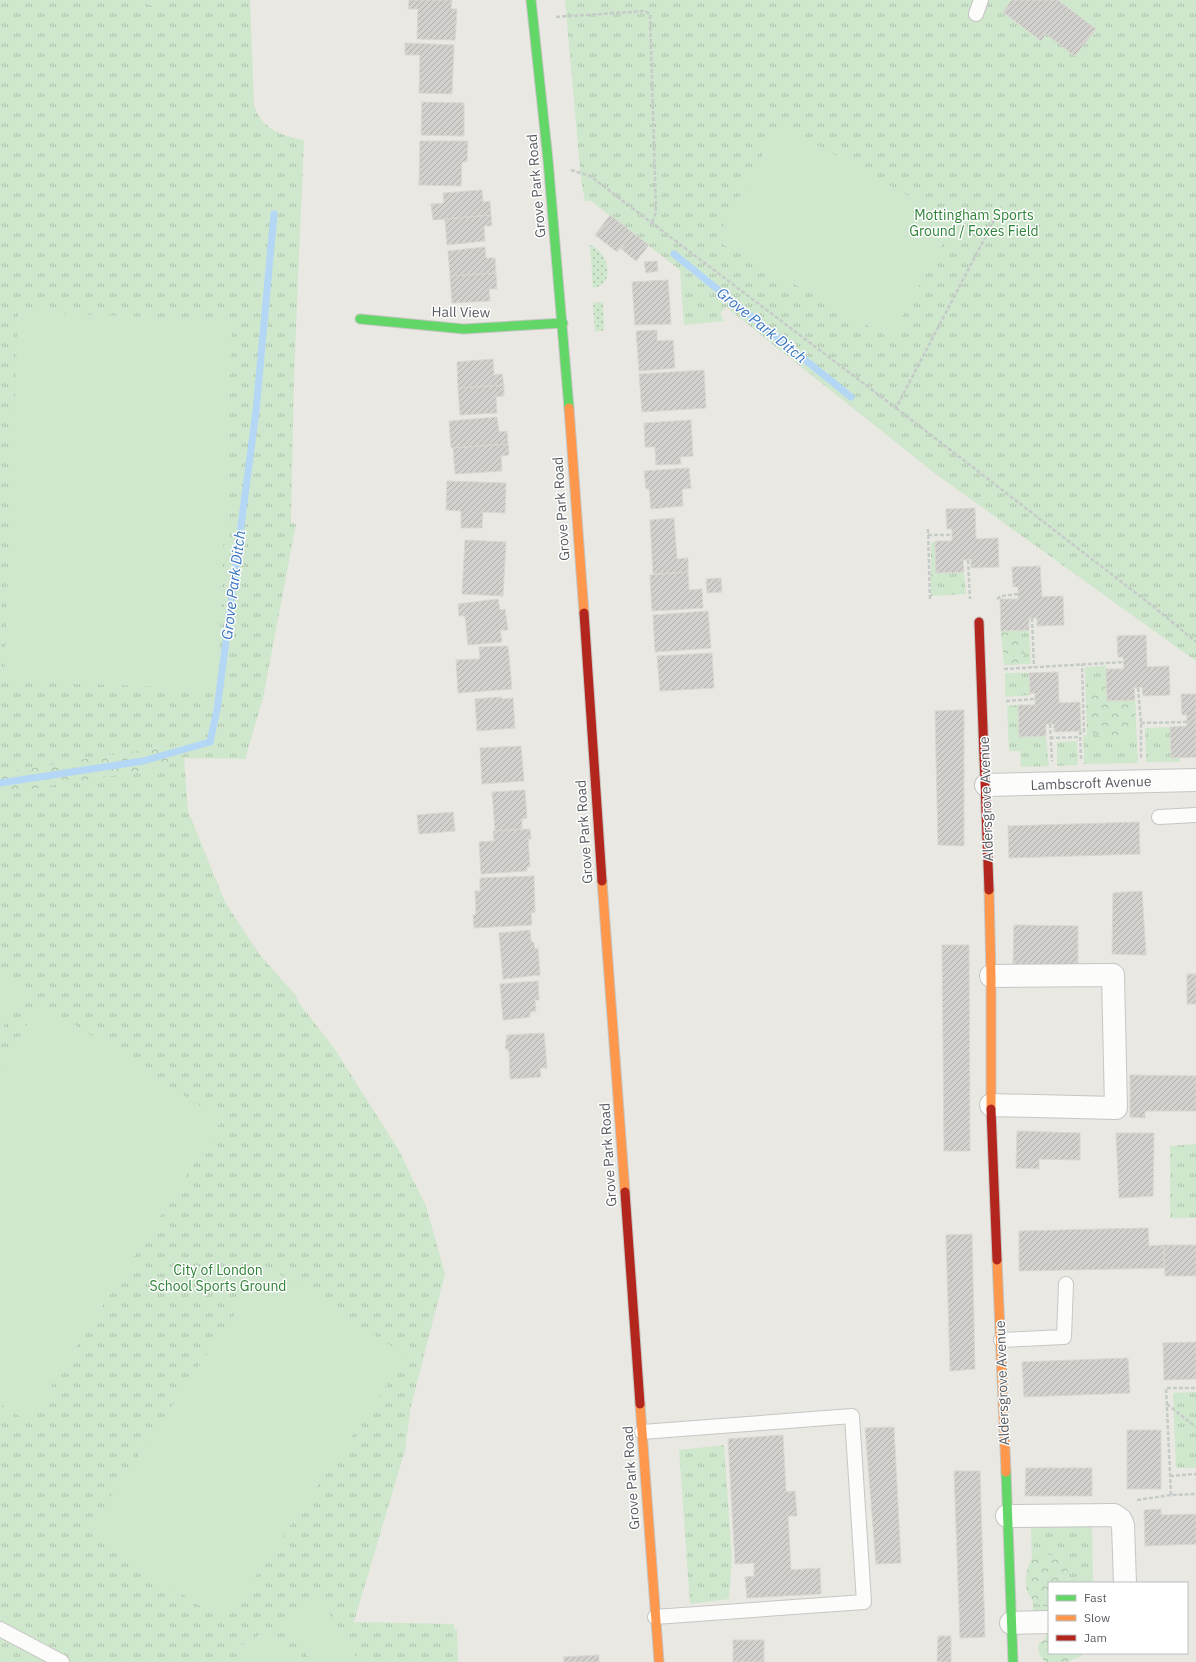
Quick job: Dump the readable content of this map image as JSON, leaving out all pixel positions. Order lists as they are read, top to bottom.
{
  "streets": {
    "main road": ["Grove Park Road", "Hall View", "Aldersgrove Avenue"],
    "street": ["Lambscroft Avenue"]
  },
  "crossings": [
    ["Grove Park Road", "Hall View"],
    ["Lambscroft Avenue", "Aldersgrove Avenue"]
  ],
  "water": ["Grove Park Ditch"],
  "parks": ["Mottingham Sports Ground / Foxes Field", "City of London School Sports Ground"],
  "legend": ["Fast", "Slow", "Jam"]
}
